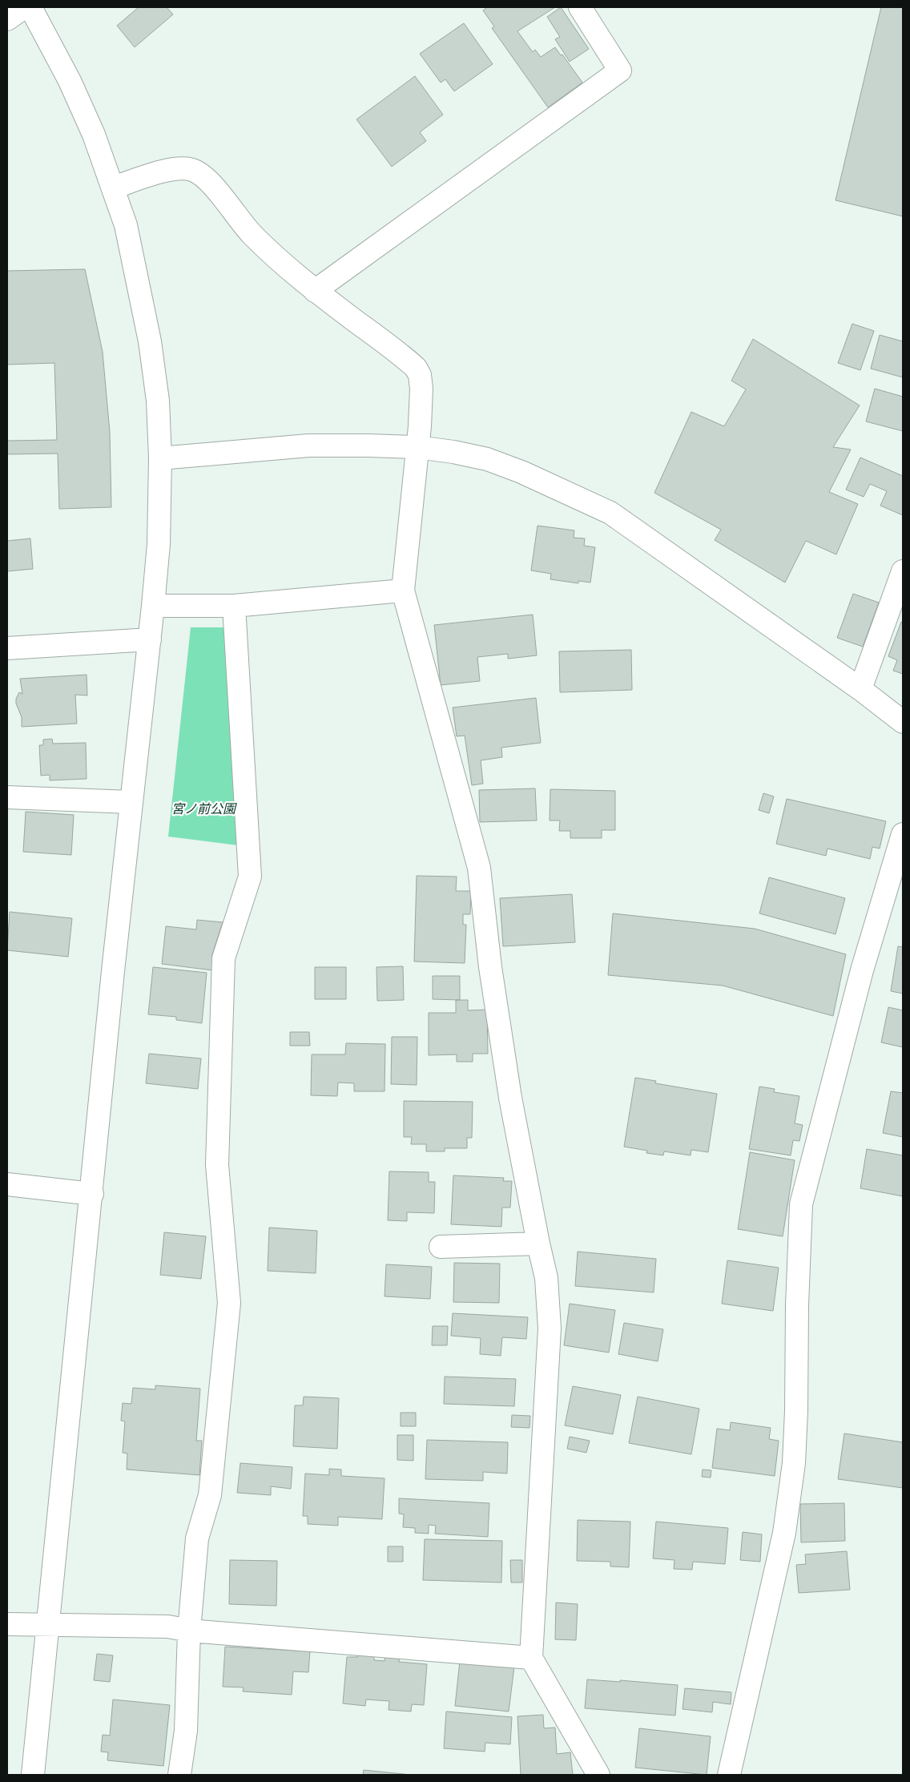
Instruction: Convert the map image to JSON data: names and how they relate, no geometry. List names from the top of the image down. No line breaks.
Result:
{"parks":["宮ノ前公園"]}
